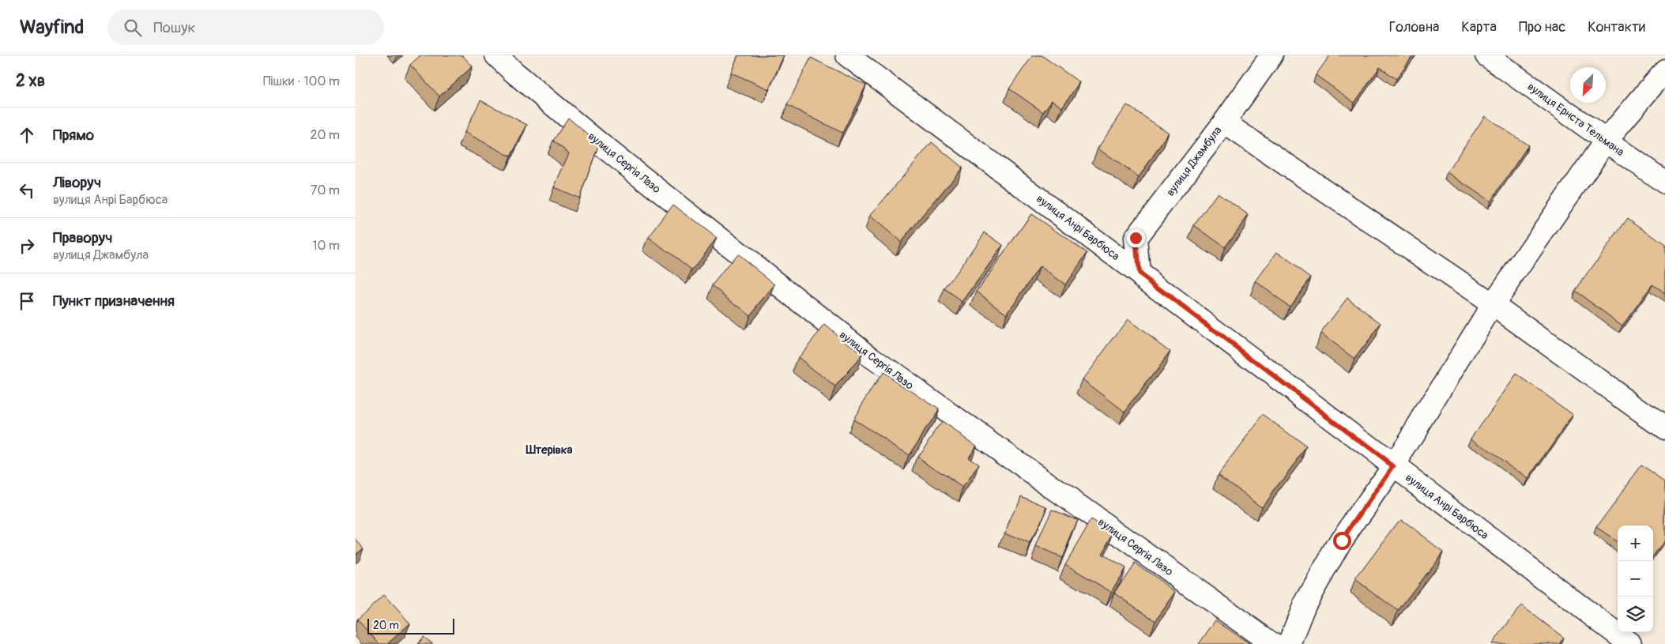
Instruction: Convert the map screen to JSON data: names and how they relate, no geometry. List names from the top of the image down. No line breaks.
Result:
{"streets":{"street":["вулиця Ернста Тельмана","вулиця Джамбула","вулиця Сергія Лазо","вулиця Анрі Барбюса"]},"crossings":[["вулиця Джамбула","вулиця Анрі Барбюса"]],"districts":["Штерiвка"],"scale_bar":"20 m","north":"bottom left","page":{"header":"Wayfind","search":"Пошук","nav":["Головна","Карта","Про нас","Контакти"],"heading":["2 хв","Пішки · 100 m"],"list":[["Прямо","20 m"],["Ліворуч","вулиця Анрі Барбюса","70 m"],["Праворуч","вулиця Джамбула","10 m"],"Пункт призначення"],"map_buttons":["+","−"],"scale":"20 m"}}
